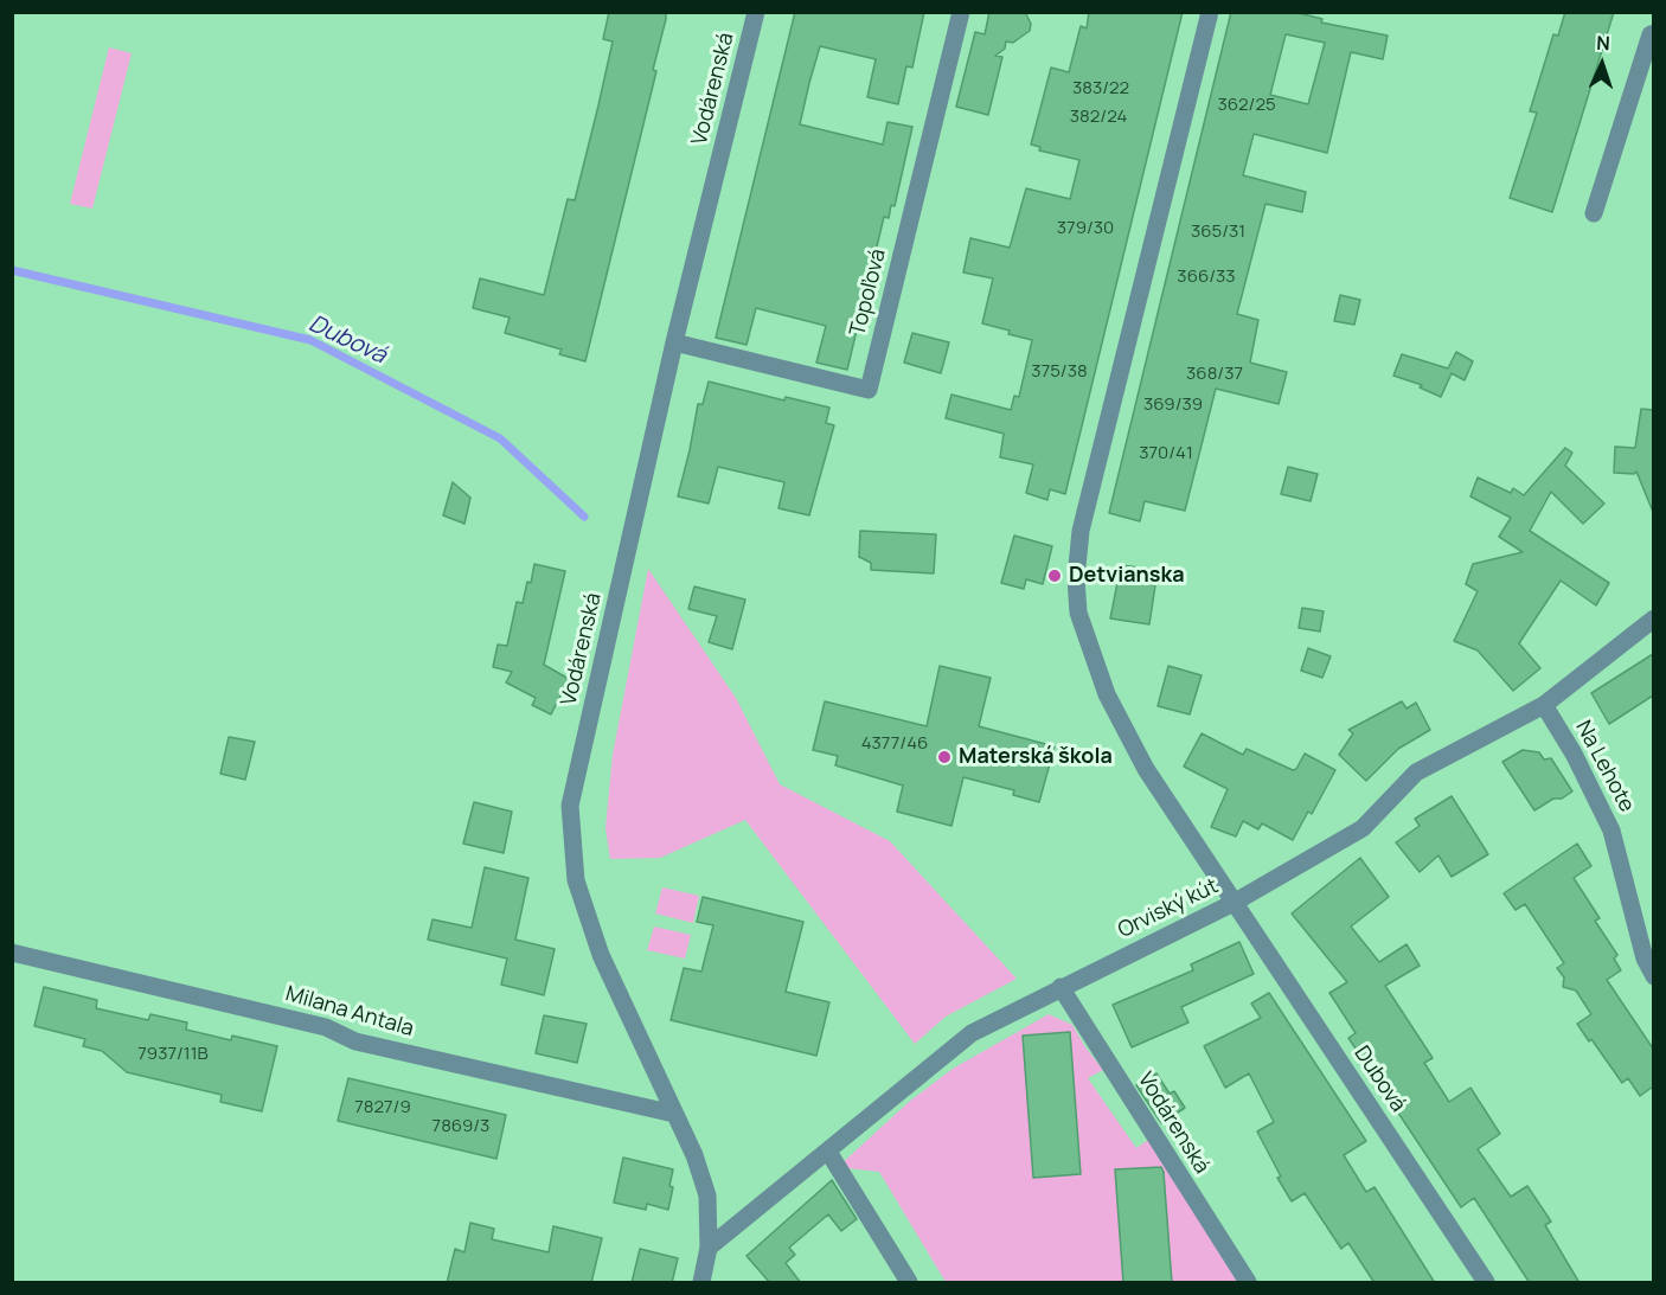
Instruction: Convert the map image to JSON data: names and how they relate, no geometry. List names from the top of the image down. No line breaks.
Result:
{"streets":{"street":["Vodárenská","Topoľová","Na Lehote","Orviský kút","Milana Antala","Dubová"]},"crossings":[["Vodárenská","Topoľová"],["Vodárenská","Orviský kút"],["Vodárenská","Milana Antala"],["Na Lehote","Orviský kút"],["Orviský kút","Dubová"]],"water":["Dubová"],"places":["Detvianska","Materská škola"],"house_numbers":["383/22","362/25","382/24","379/30","365/31","366/33","375/38","368/37","369/39","370/41","4377/46","7937/11B","7827/9","7869/3"],"north":"top"}
